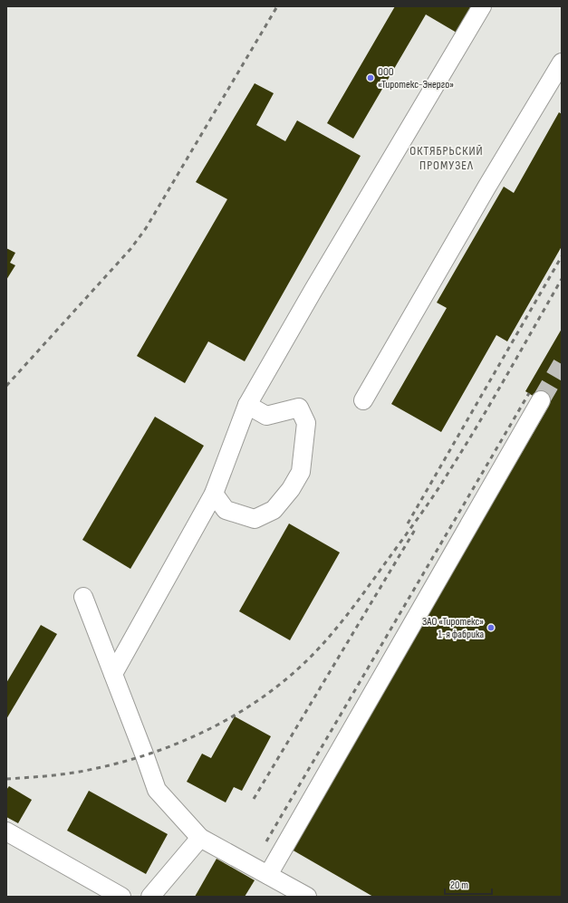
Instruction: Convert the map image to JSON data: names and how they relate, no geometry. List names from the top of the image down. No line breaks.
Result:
{"districts":["ОКТЯБРЬСКИЙ ПРОМУЗЕЛ"],"places":["ООО «Тиротекс-Энерго»","ЗАО «Тиротекс» 1-я фабрика"],"scale_bar":"20 m"}
